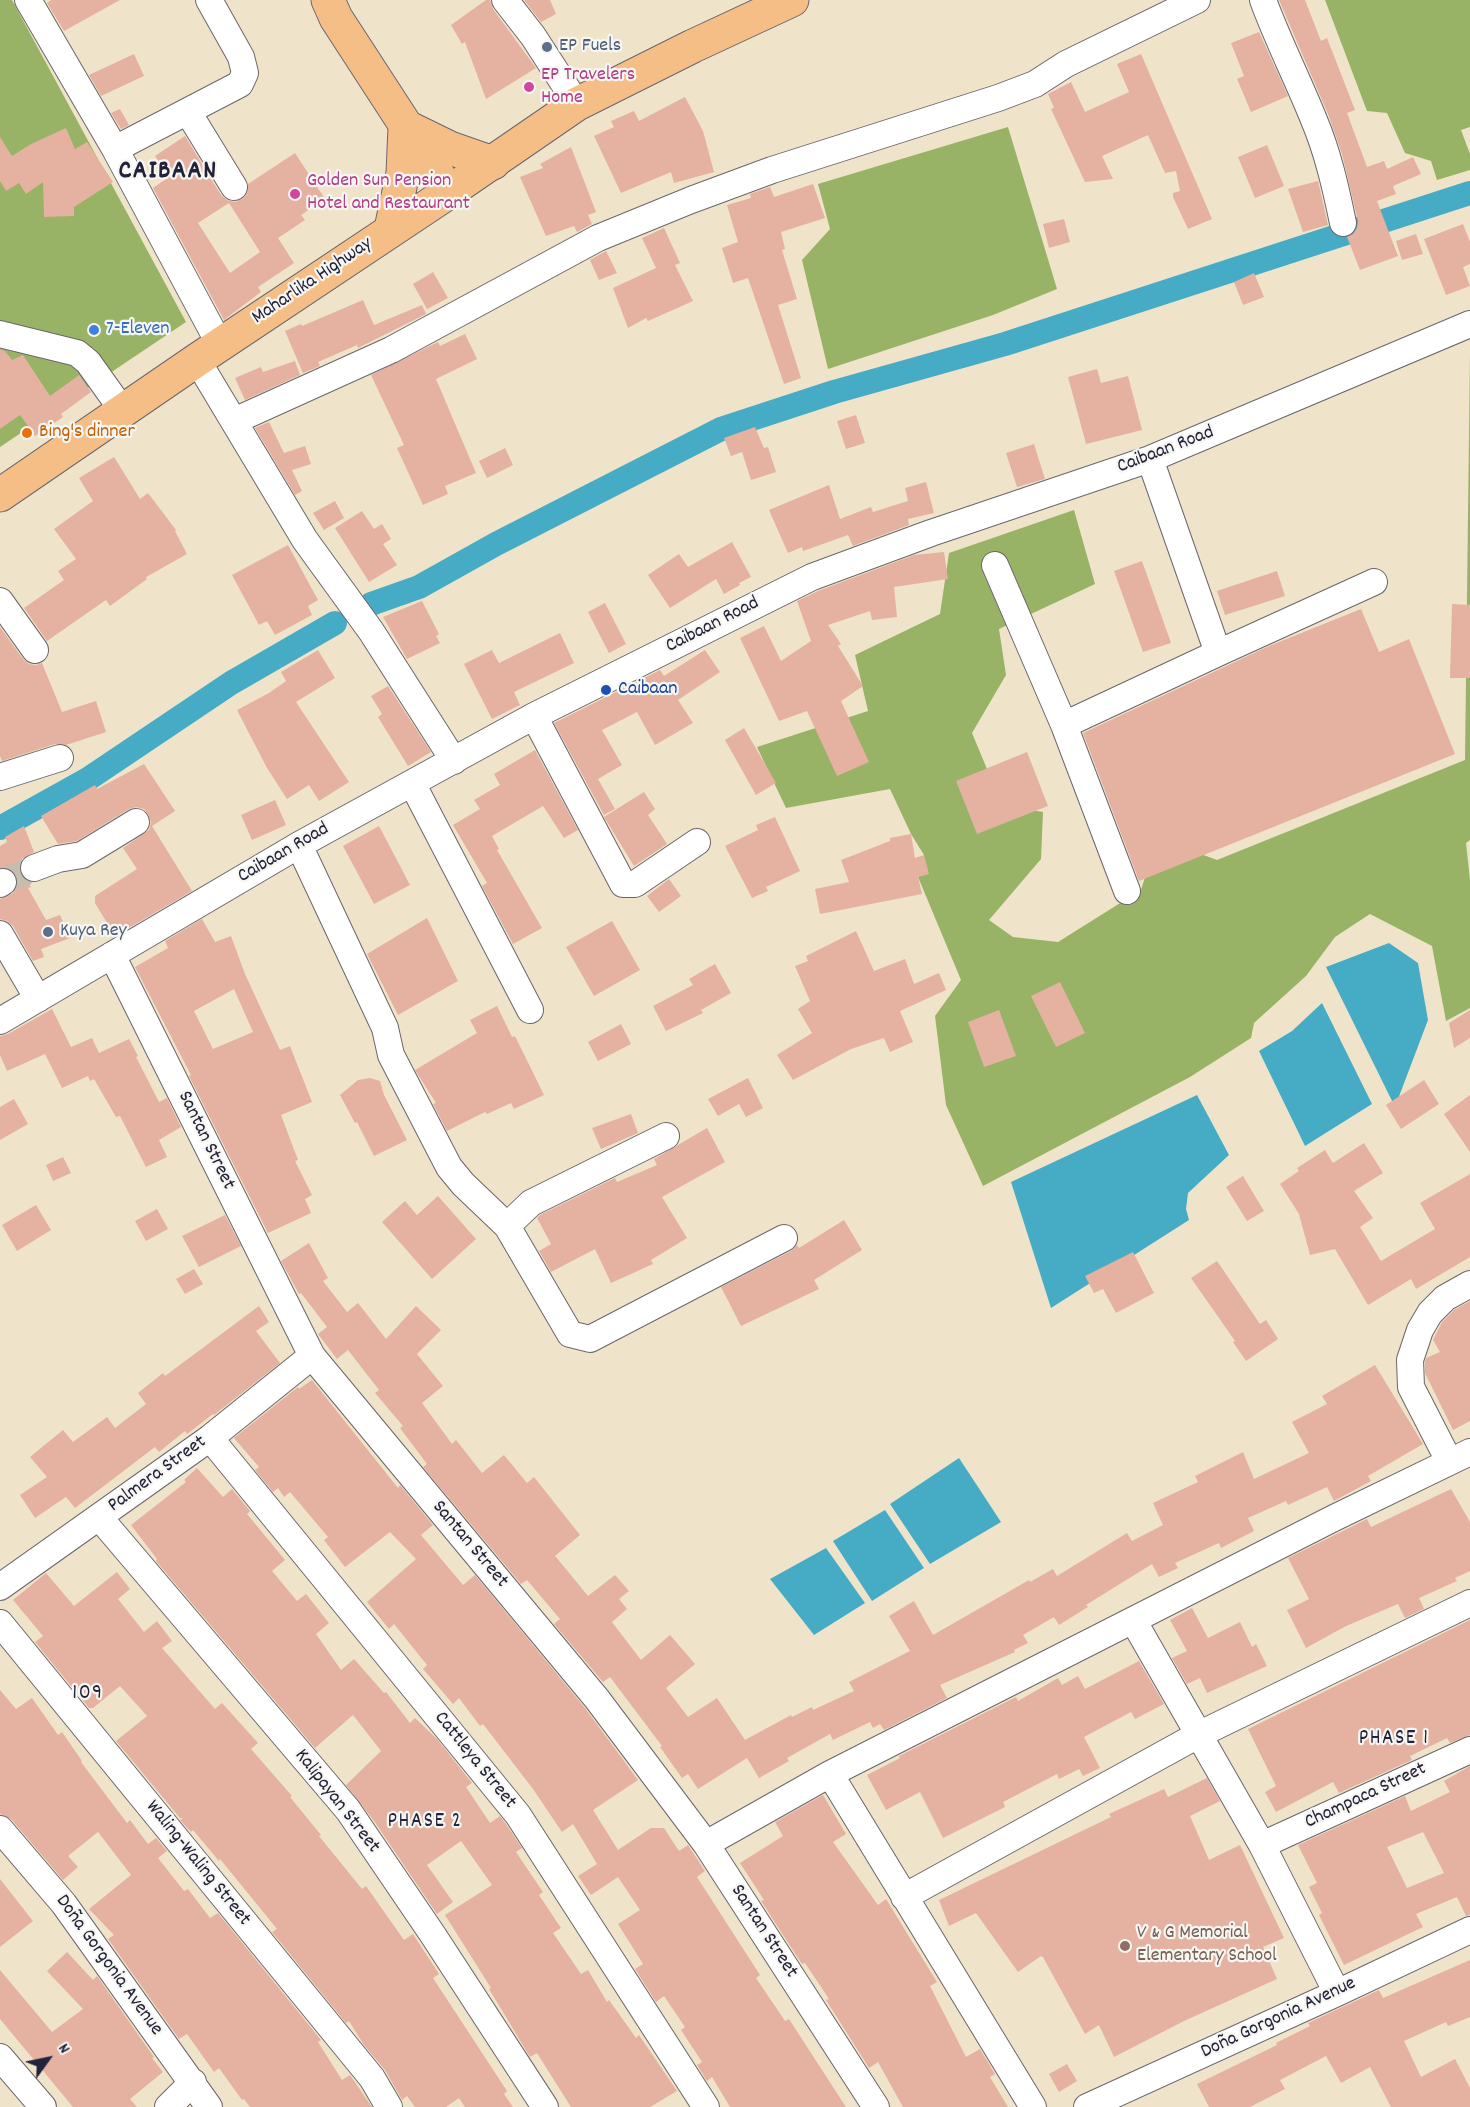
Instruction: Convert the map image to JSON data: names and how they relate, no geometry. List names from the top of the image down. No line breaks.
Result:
{"streets":{"main road":["Maharlika Highway"],"street":["Caibaan Road","Santan Street","Palmera Street","Cattleya Street","Champaca Street","Kalipayan Street","Waling-Waling Street","Doña Gorgonia Avenue"]},"crossings":[["Caibaan Road","Santan Street"],["Santan Street","Palmera Street"],["Palmera Street","Cattleya Street"],["Palmera Street","Kalipayan Street"]],"districts":["CAIBAAN","109","PHASE 1","PHASE 2"],"places":["EP Fuels","EP Travelers Home","Golden Sun Pension Hotel and Restaurant","7-Eleven","Bing's dinner","Caibaan","Kuya Rey","V & G Memorial Elementary School"],"north":"top right"}
